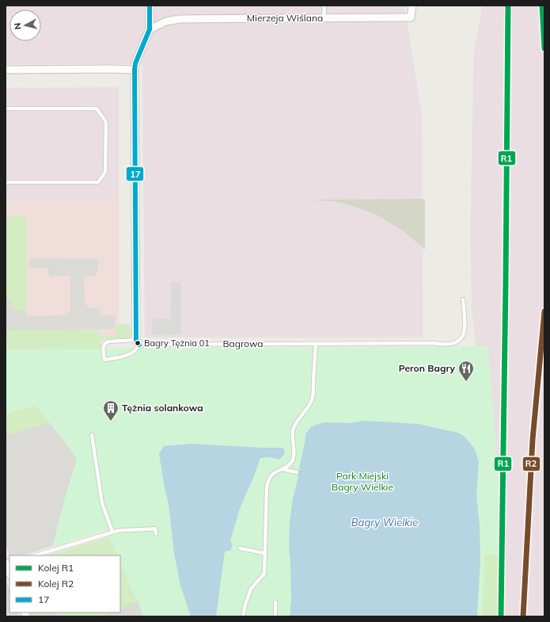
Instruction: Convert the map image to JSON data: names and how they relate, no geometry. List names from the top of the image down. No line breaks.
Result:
{"streets":{"street":["Mierzeja Wiślana"],"lane":["Bagrowa"]},"water":["Bagry Wielkie"],"parks":["Park Miejski Bagry Wielkie"],"places":{"other":["Bagry Tężnia 01"],"restaurant":["Peron Bagry"],"building":["Tężnia solankowa"]},"lines":["rail line R1","transit line 17","rail line R2"],"legend":["Kolej R1","Kolej R2","17"],"north":"left"}
